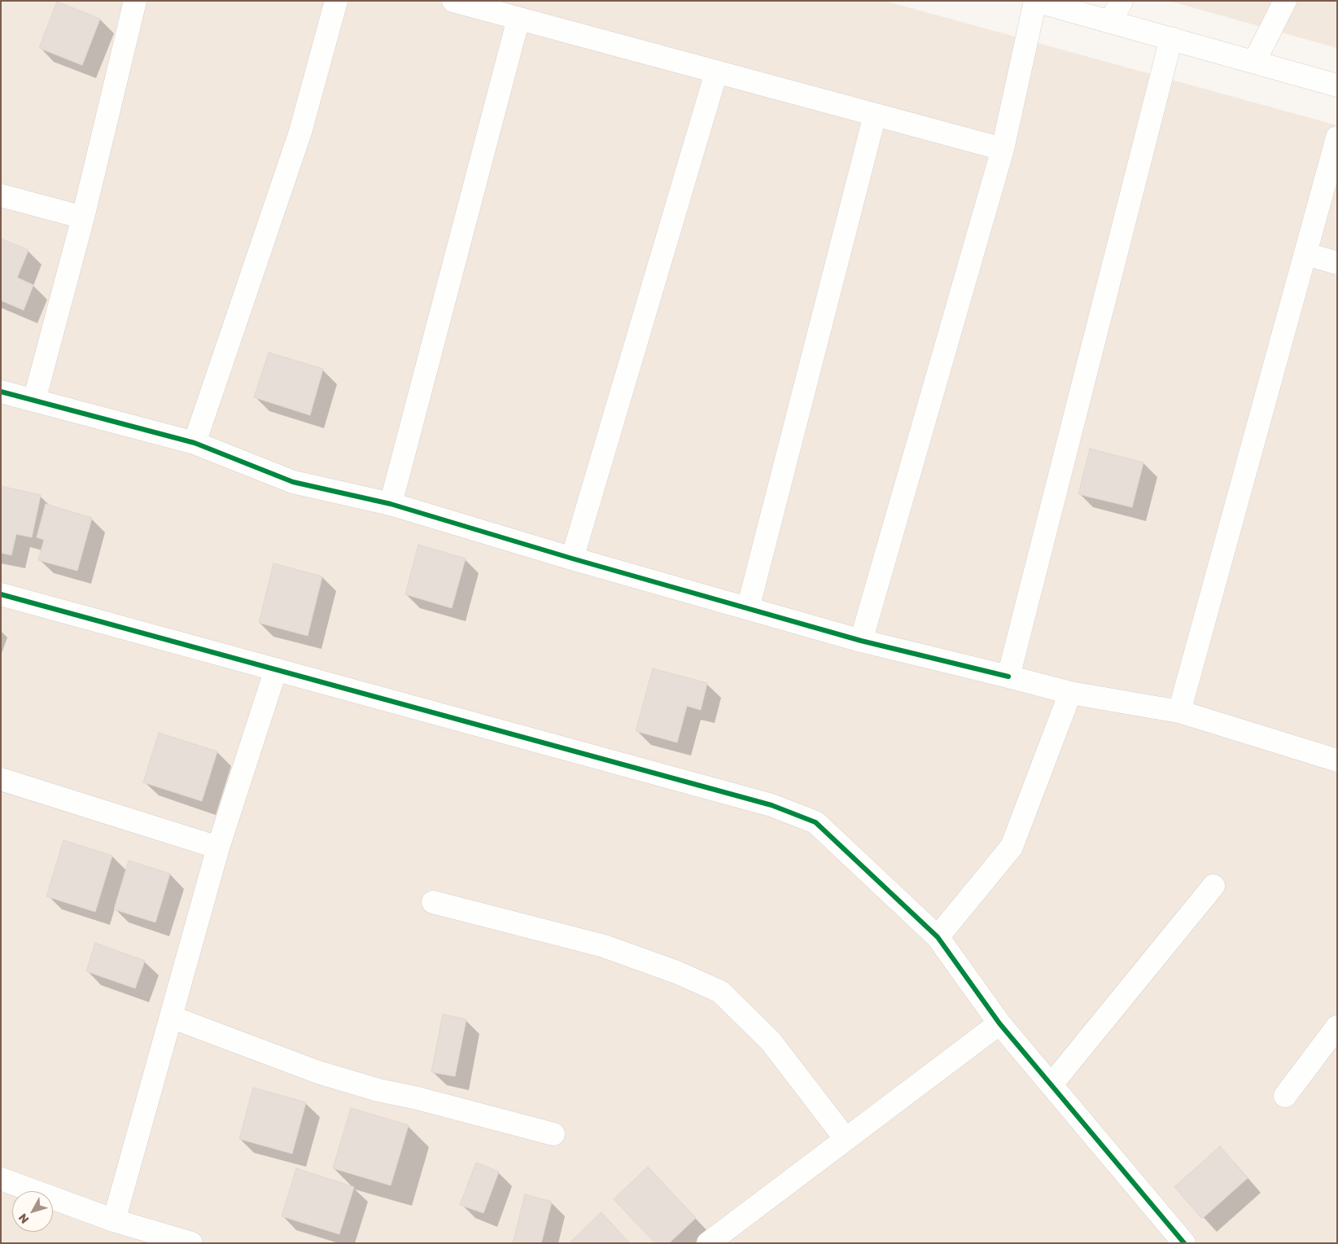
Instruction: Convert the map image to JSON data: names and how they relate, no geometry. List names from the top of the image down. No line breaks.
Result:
{"north":"bottom left"}
